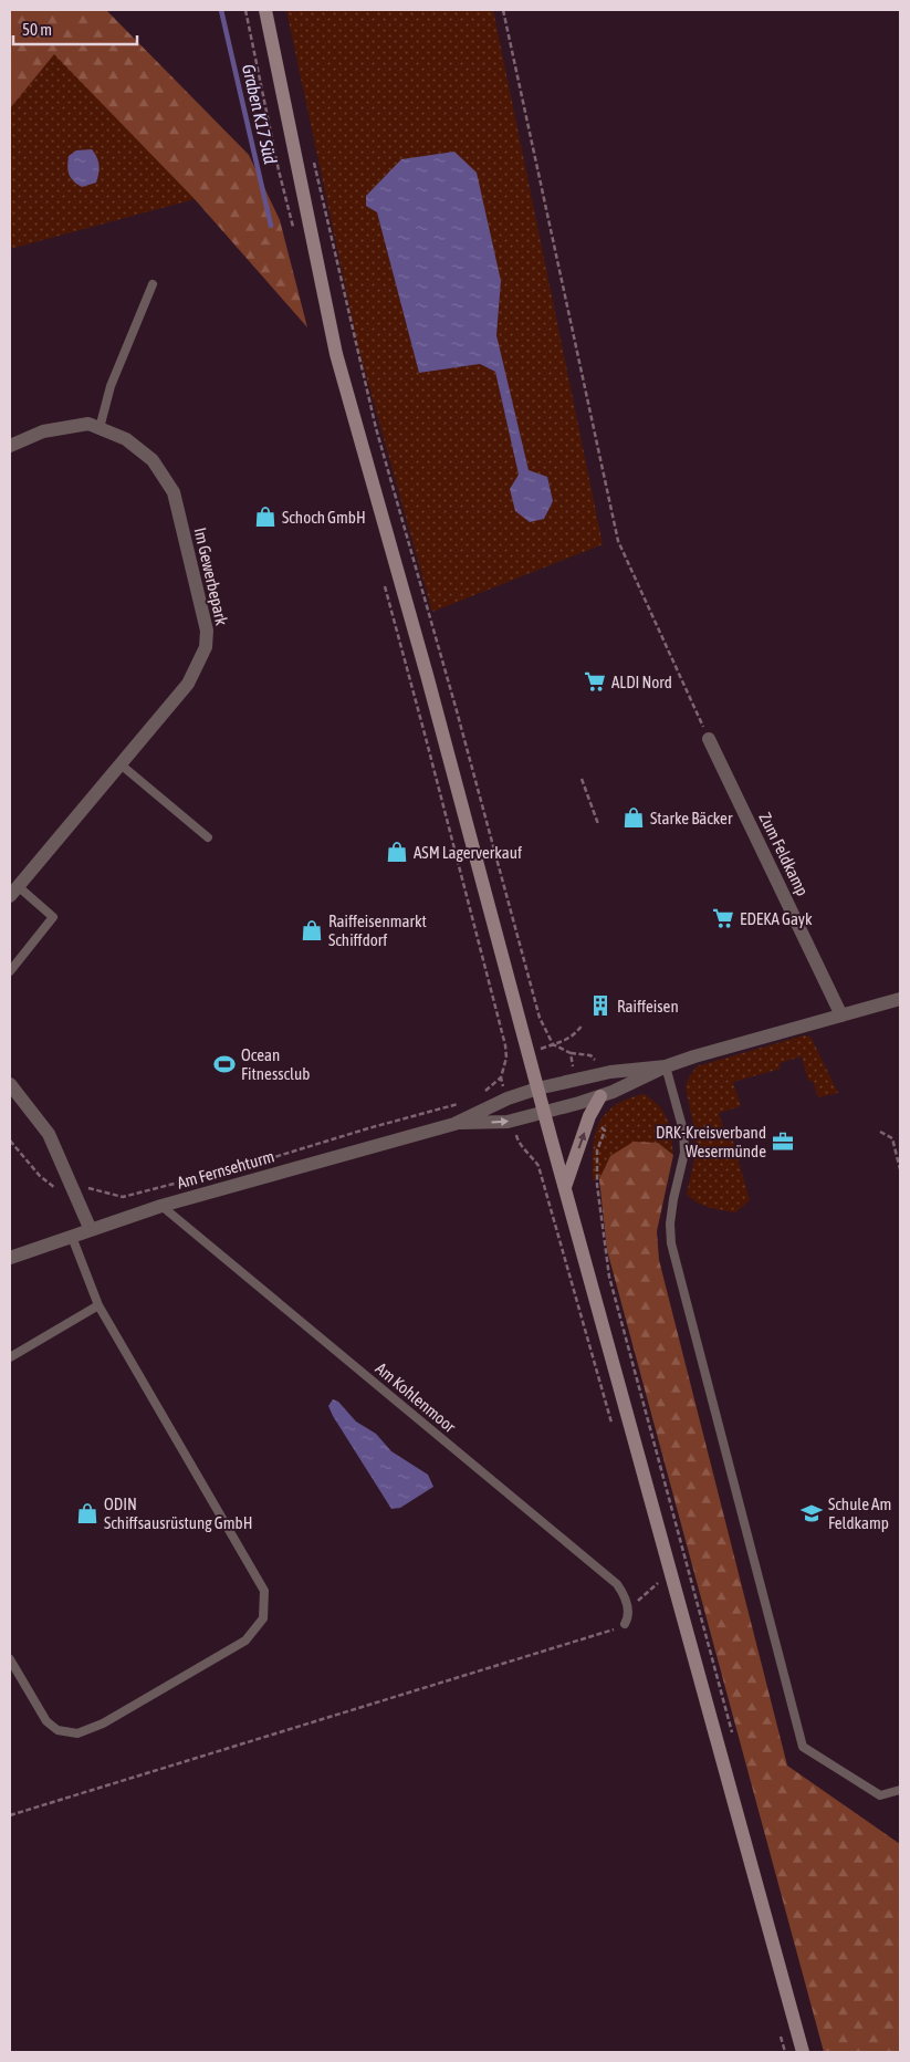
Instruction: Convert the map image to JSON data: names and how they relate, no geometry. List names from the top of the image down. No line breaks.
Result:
{"streets":{"street":["Im Gewerbepark","Zum Feldkamp","Am Fernsehturm"],"lane":["Am Kohlenmoor"]},"crossings":[["Am Fernsehturm","Am Kohlenmoor"]],"water":["Graben K17 Süd"],"places":{"shop":["Schoch GmbH","Starke Bäcker","ASM Lagerverkauf","Raiffeisenmarkt Schiffdorf","ODIN Schiffsausrüstung GmbH"],"supermarket":["ALDI Nord","EDEKA Gayk"],"building":["Raiffeisen"],"sports":["Ocean Fitnessclub"],"office":["DRK-Kreisverband Wesermünde"],"school or university":["Schule Am Feldkamp"]},"scale_bar":"50 m"}
